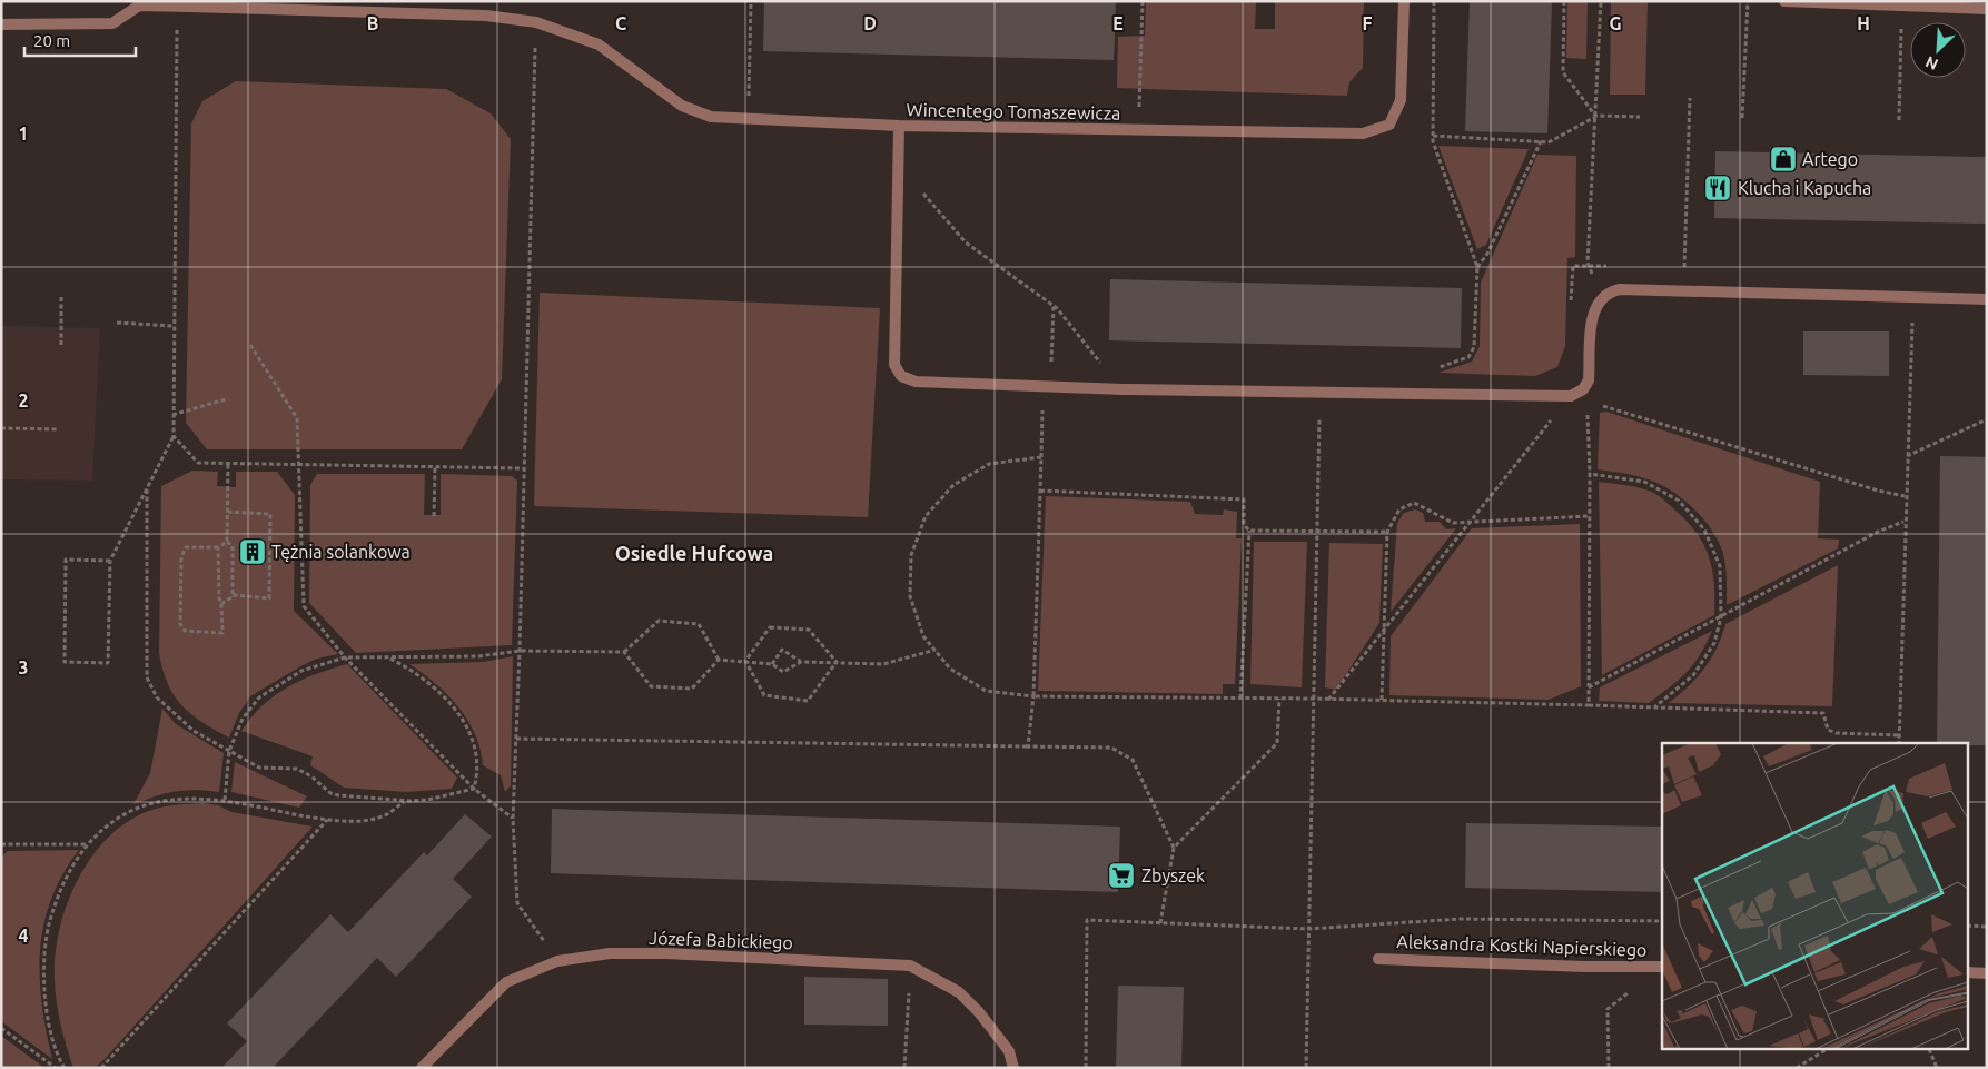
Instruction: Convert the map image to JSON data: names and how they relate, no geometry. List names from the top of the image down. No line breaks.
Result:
{"streets":{"street":["Wincentego Tomaszewicza","Józefa Babickiego","Aleksandra Kostki Napierskiego"]},"districts":["Osiedle Hufcowa"],"places":{"shop":["Artego"],"restaurant":["Klucha i Kapucha"],"building":["Tężnia solankowa"],"supermarket":["Zbyszek"]},"scale_bar":"20 m","north":"bottom left","grid":{"columns":["B","C","D","E","F","G","H"],"rows":["1","2","3","4"]}}
